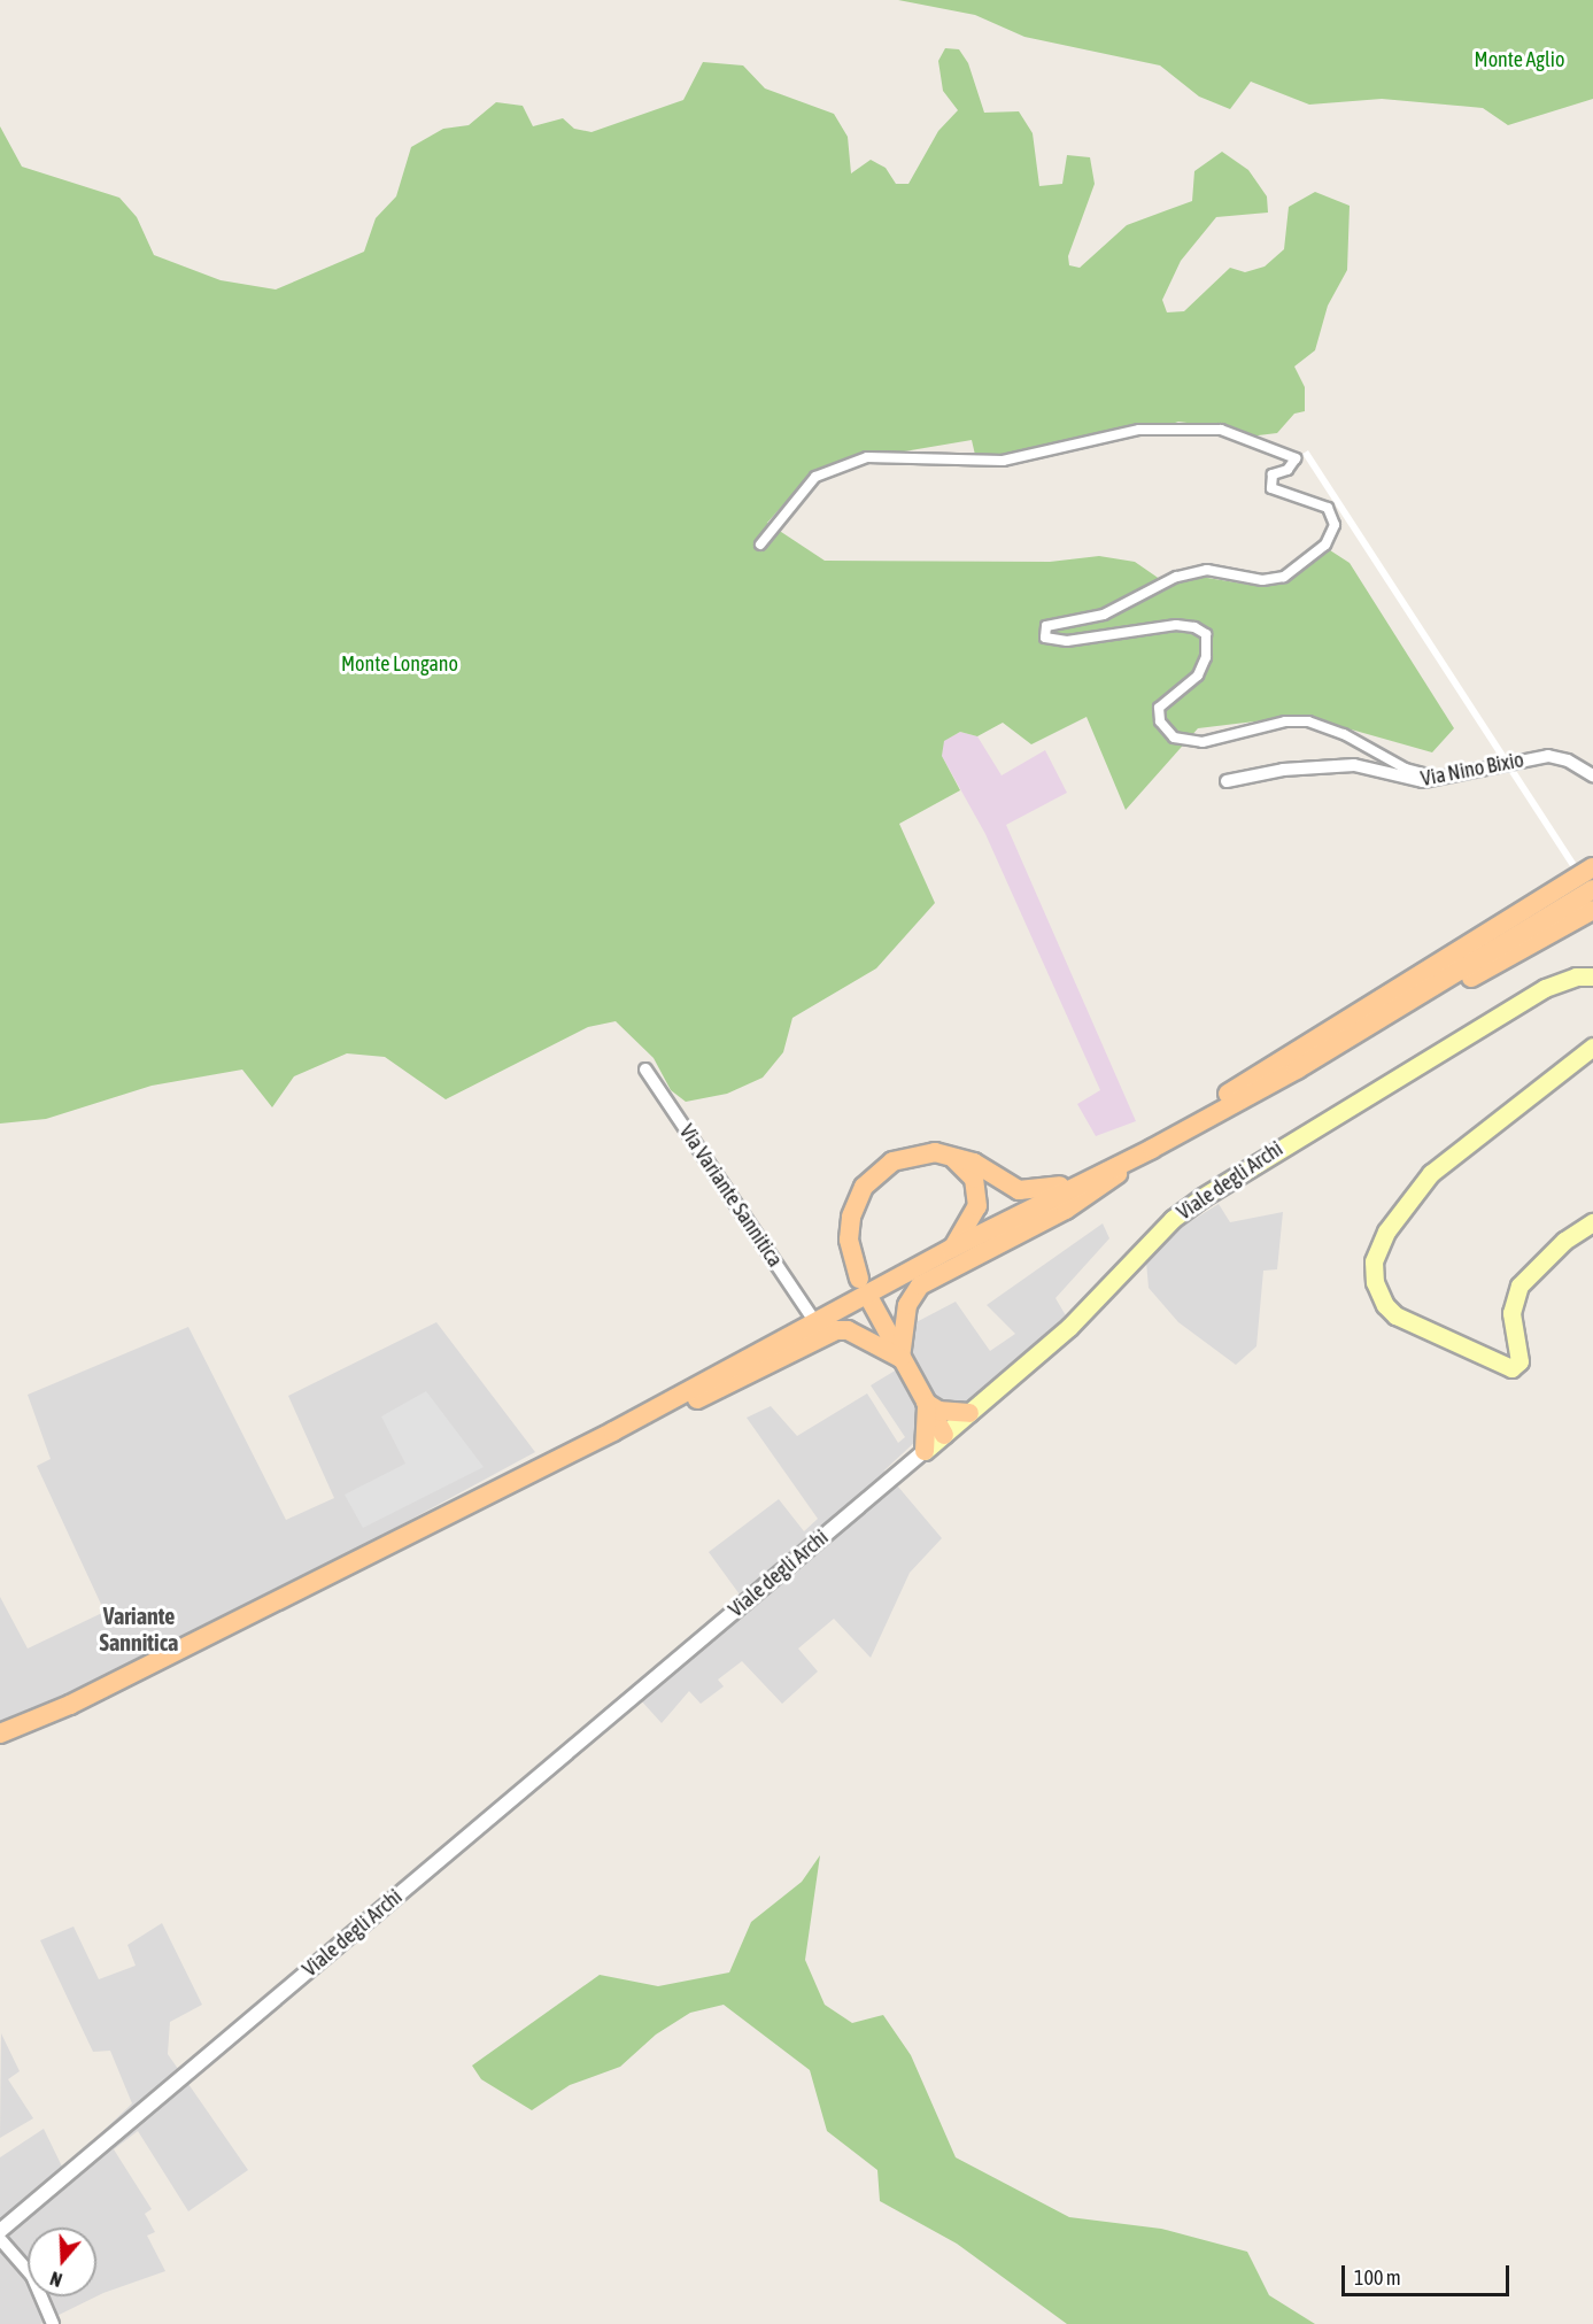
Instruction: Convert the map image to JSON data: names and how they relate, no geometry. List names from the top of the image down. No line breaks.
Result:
{"streets":{"main road":["Viale degli Archi"],"street":["Via Nino Bixio","Via Variante Sannitica"]},"districts":["Variante Sannitica"],"parks":["Monte Aglio","Monte Longano"],"scale_bar":"100 m","north":"bottom"}
